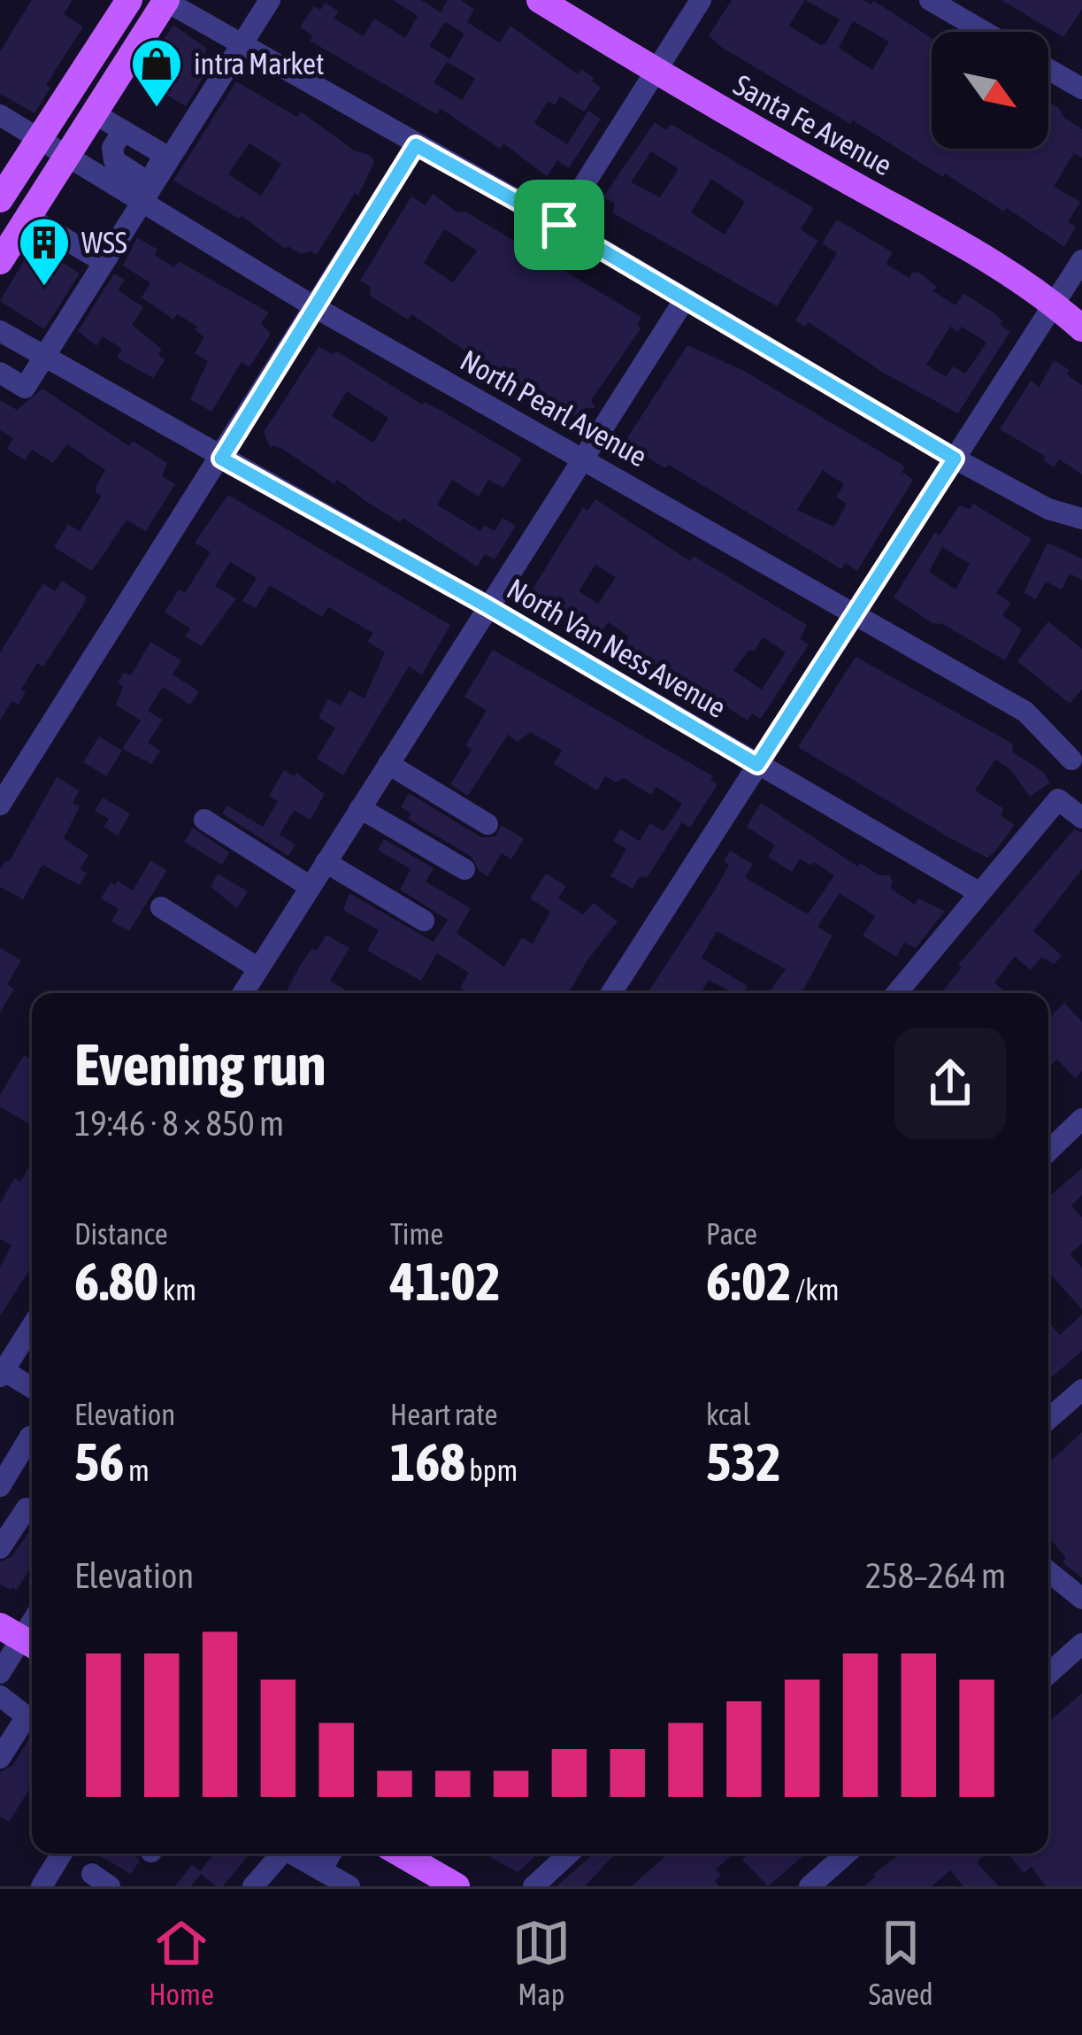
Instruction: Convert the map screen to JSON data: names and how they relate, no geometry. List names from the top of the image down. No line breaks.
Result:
{"streets":{"main road":["Santa Fe Avenue"],"street":["North Pearl Avenue","North Van Ness Avenue"]},"places":{"shop":["intra Market"],"building":["WSS"]},"north":"bottom right","page":{"heading":["Evening run","19:46 · 8 × 850 m"],"stats":[["Distance","6.80 km"],["Time","41:02"],["Pace","6:02 /km"],["Elevation","56 m"],["Heart rate","168 bpm"],["kcal","532"]],"chart":["Elevation","258–264 m"],"tabs":["Home","Map","Saved"]}}
